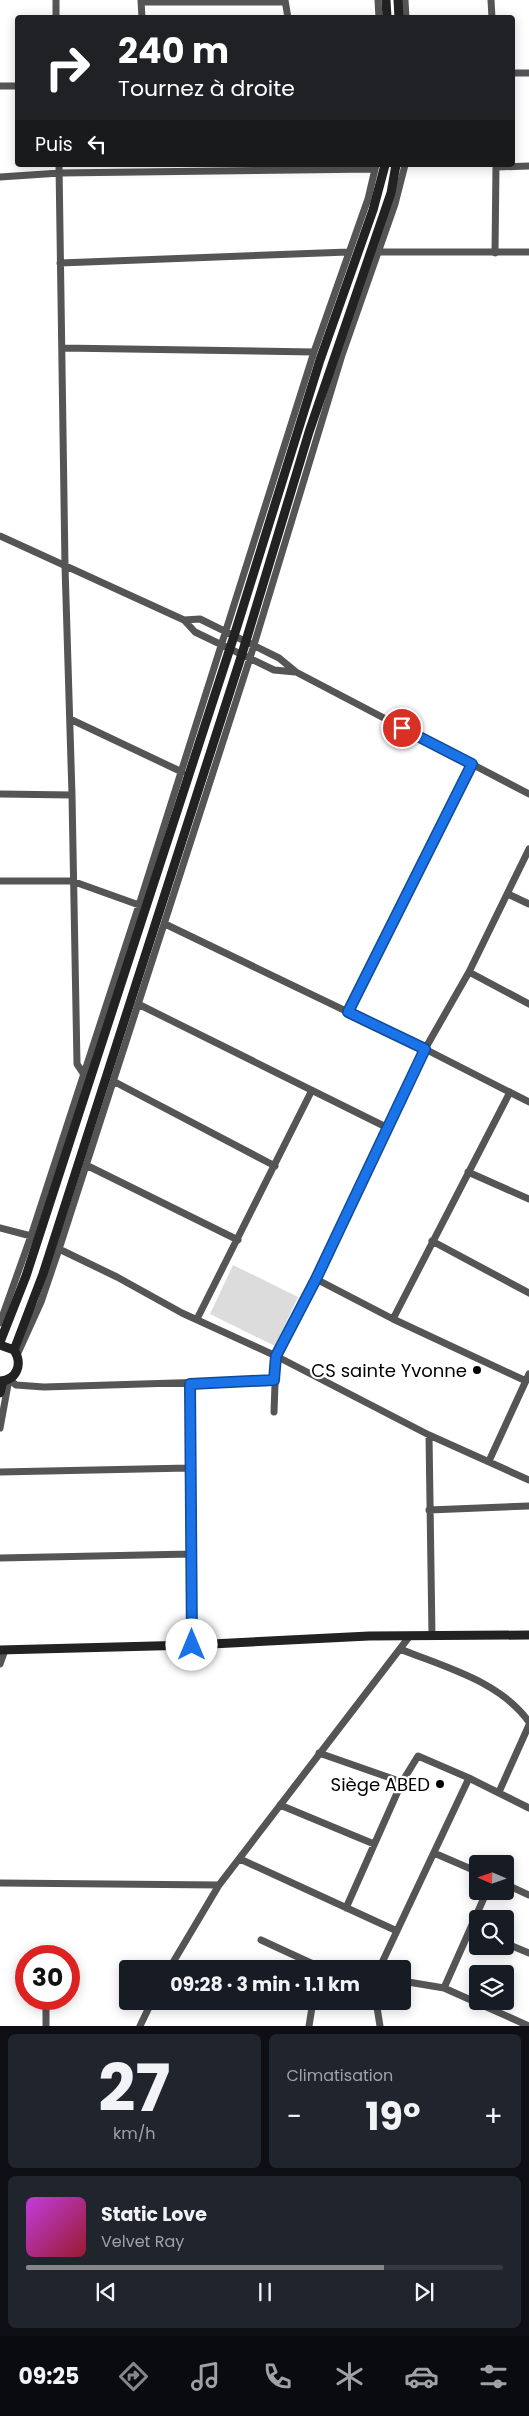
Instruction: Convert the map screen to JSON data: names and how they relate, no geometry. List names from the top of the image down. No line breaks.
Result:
{"places":["CS sainte Yvonne","Siège ABED"],"north":"left","page":{"turn":["240 m","Tournez à droite"],"then":"Puis","limit":"30","trip":"09:28 · 3 min · 1.1 km","tile":[["27","km/h"],"Climatisation"],"heat":["−","19°","+"],"song":["Static Love","Velvet Ray"],"tabs":"09:25"}}
